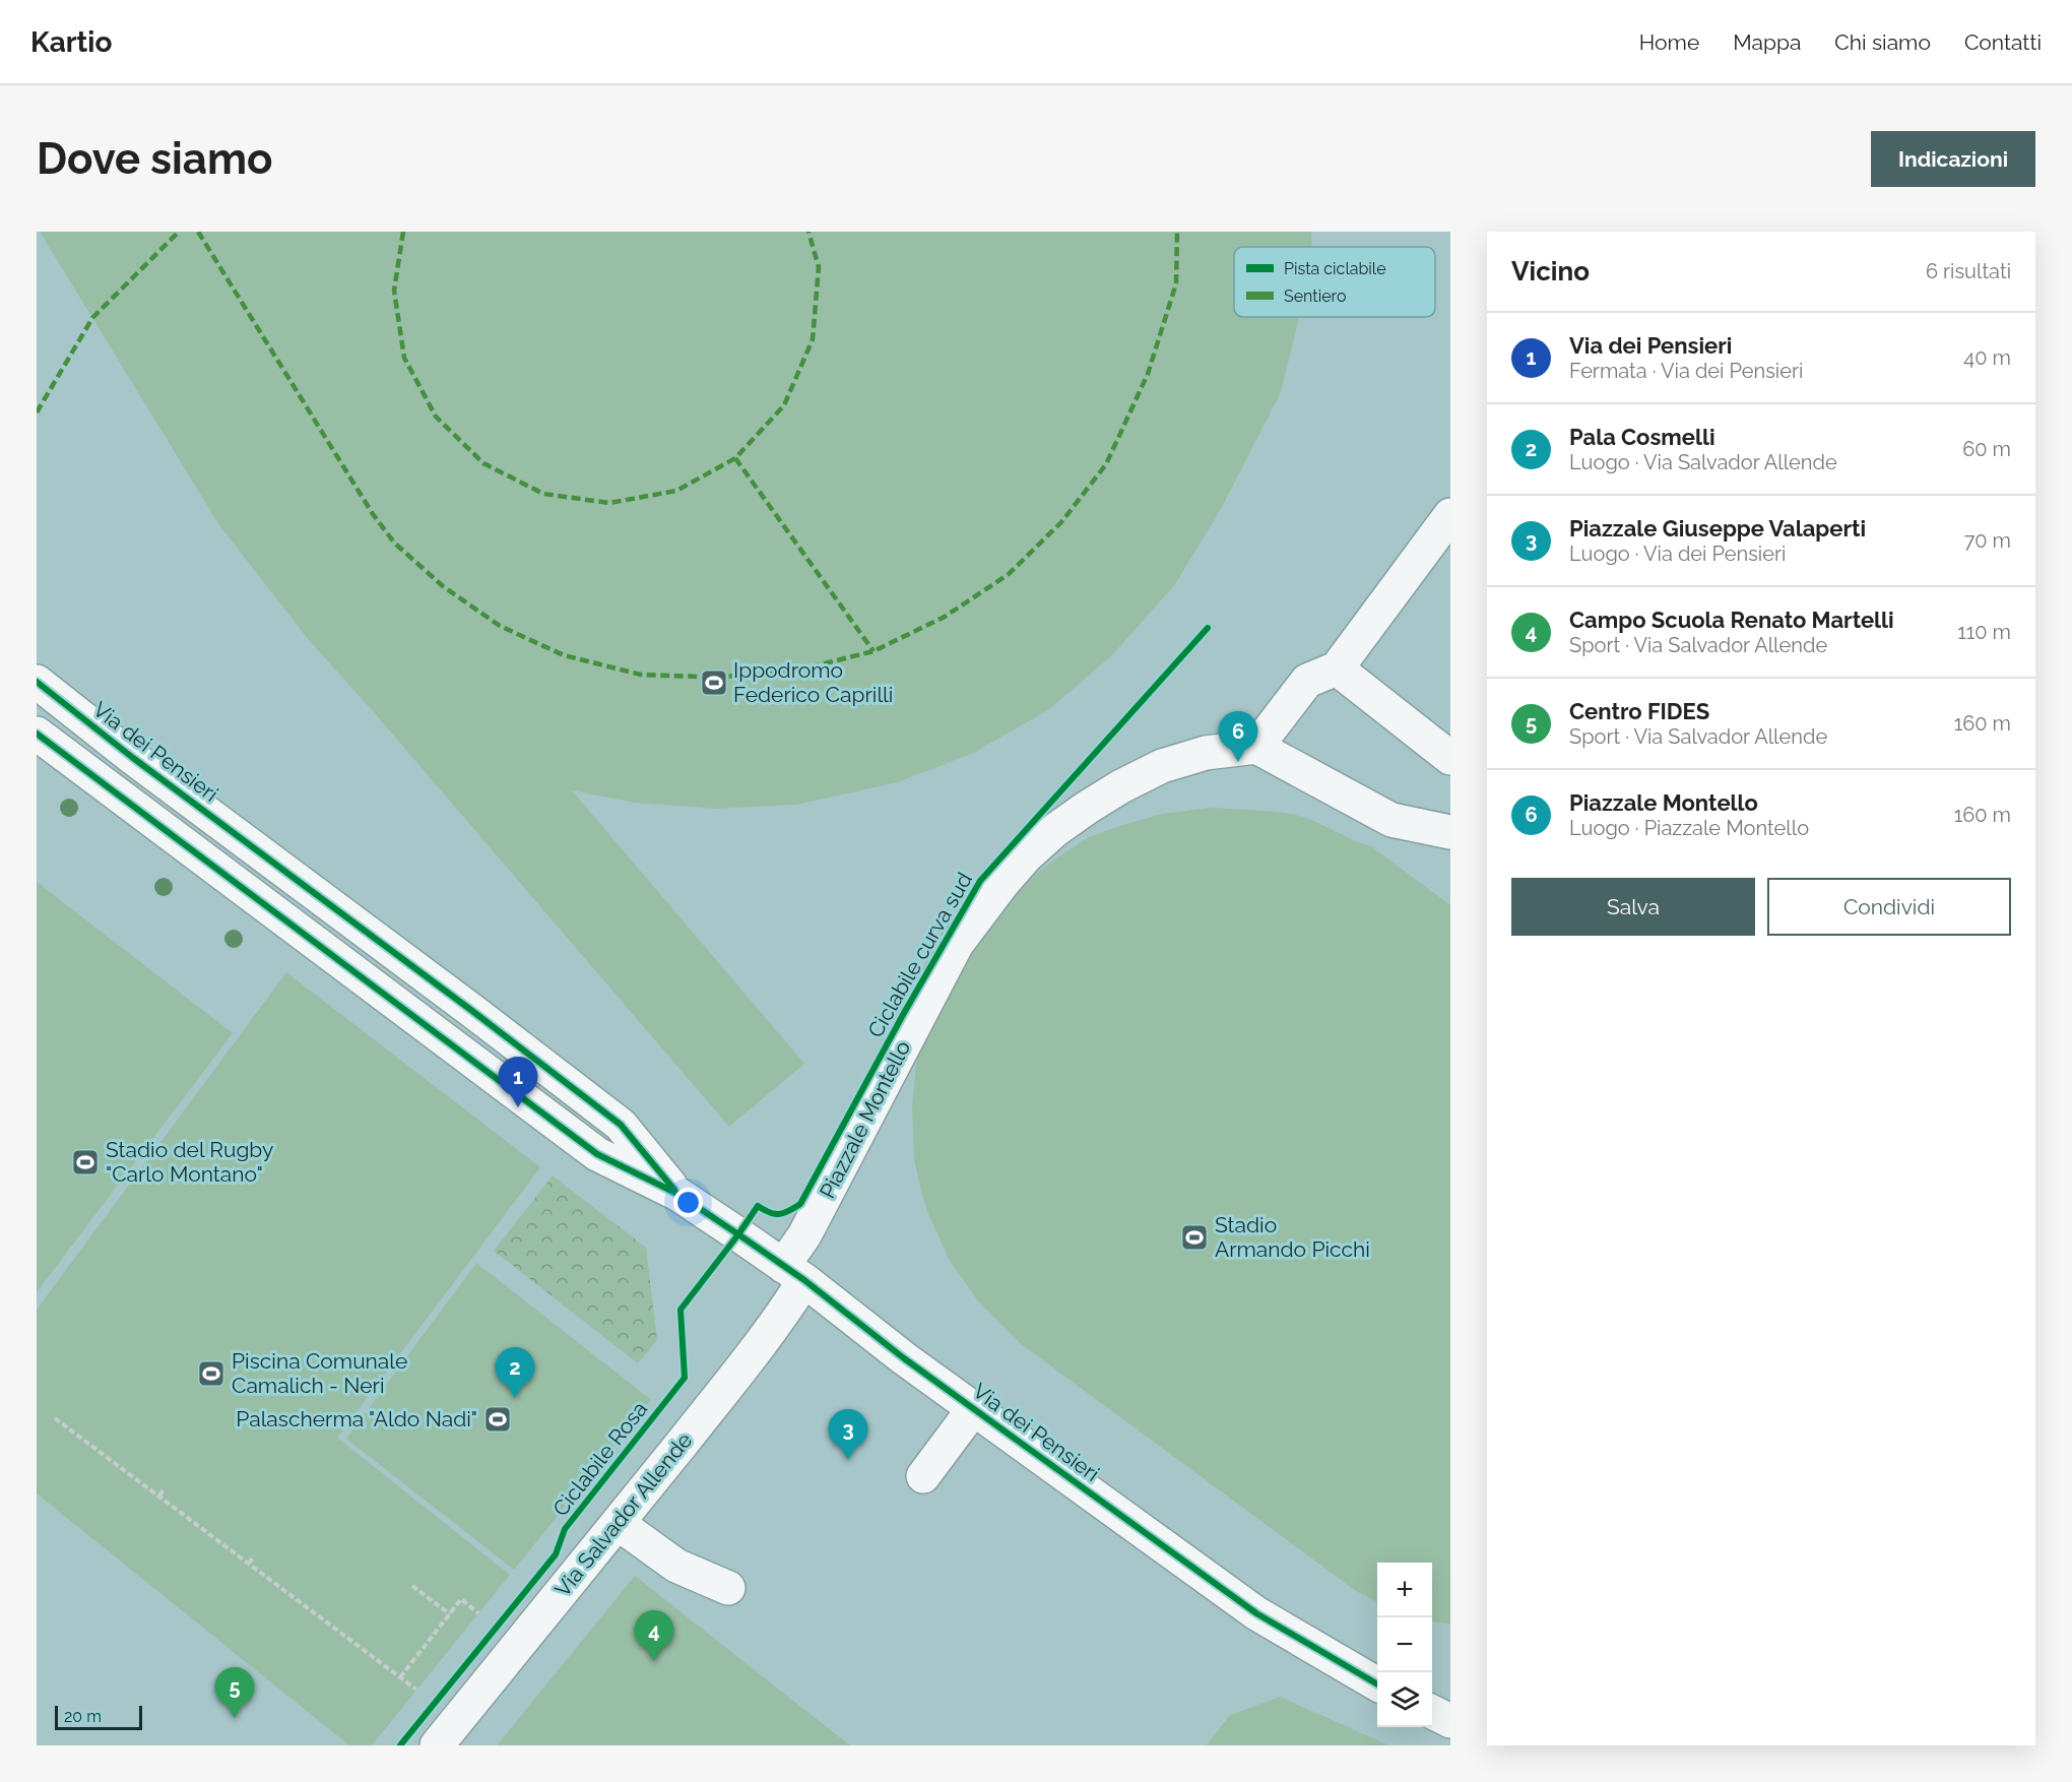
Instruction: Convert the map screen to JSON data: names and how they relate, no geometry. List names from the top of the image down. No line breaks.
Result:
{"streets":{"street":["Via dei Pensieri","Piazzale Montello","Via Salvador Allende"],"cycle path":["Ciclabile curva sud"]},"crossings":[["Via dei Pensieri","Piazzale Montello"],["Via dei Pensieri","Via Salvador Allende"],["Piazzale Montello","Via Salvador Allende"]],"places":{"sports":["Ippodromo Federico Caprilli","Stadio del Rugby \"Carlo Montano\"","Stadio Armando Picchi","Piscina Comunale Camalich - Neri","Palascherma \"Aldo Nadi\""]},"legend":["Pista ciclabile","Sentiero"],"scale_bar":"20 m","page":{"header":"Kartio","nav":["Home","Mappa","Chi siamo","Contatti"],"buttons":["Indicazioni",["Salva","Condividi"]],"title":"Dove siamo","heading":["Vicino","6 risultati"],"list":[{"mark":"1","name":"Via dei Pensieri","note":"Fermata · Via dei Pensieri","value":"40 m"},{"mark":"2","name":"Pala Cosmelli","note":"Luogo · Via Salvador Allende","value":"60 m"},{"mark":"3","name":"Piazzale Giuseppe Valaperti","note":"Luogo · Via dei Pensieri","value":"70 m"},{"mark":"4","name":"Campo Scuola Renato Martelli","note":"Sport · Via Salvador Allende","value":"110 m"},{"mark":"5","name":"Centro FIDES","note":"Sport · Via Salvador Allende","value":"160 m"},{"mark":"6","name":"Piazzale Montello","note":"Luogo · Piazzale Montello","value":"160 m"}],"pins":["6","1","2","3","4","5"],"map_buttons":["+","−"],"scale":"20 m"}}
